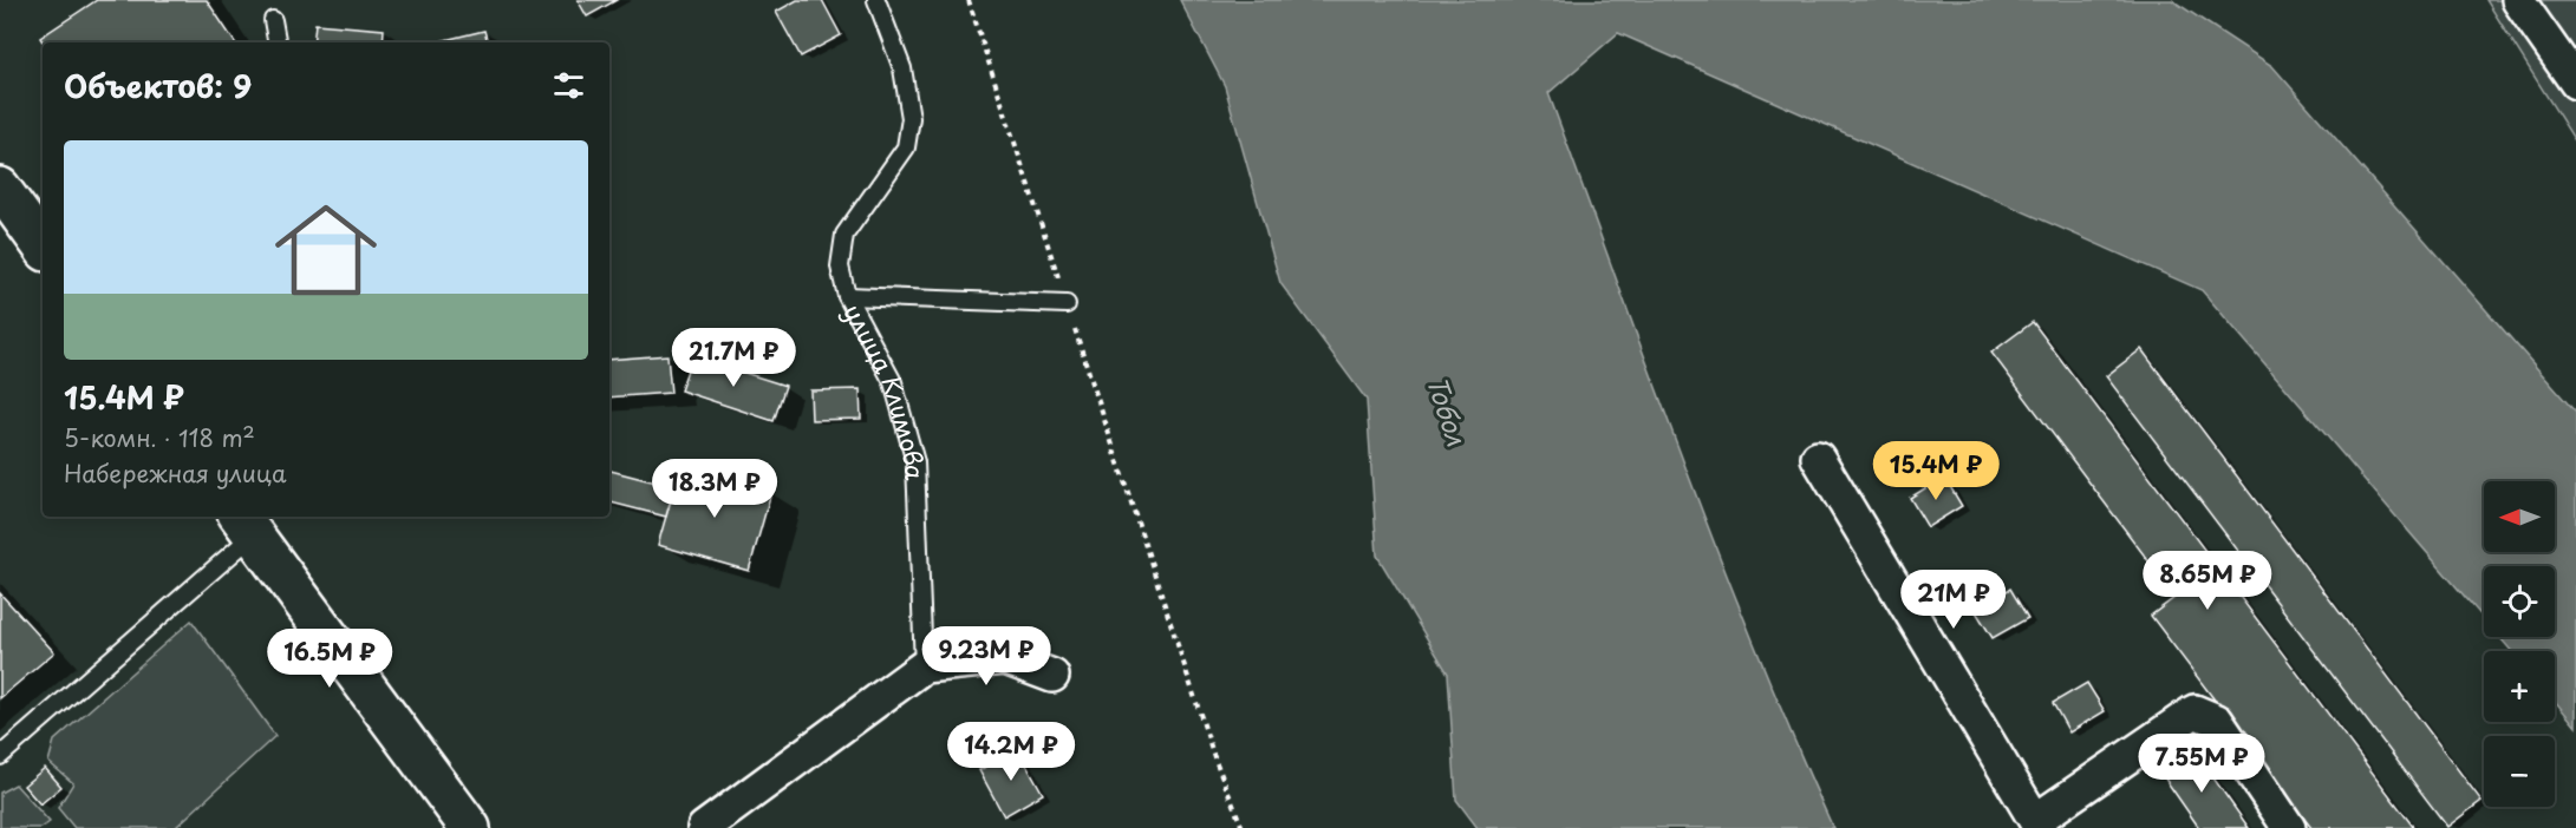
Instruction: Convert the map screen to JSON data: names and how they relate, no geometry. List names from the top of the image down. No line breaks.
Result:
{"streets":{"lane":["улица Климова"]},"water":["Тобол"],"north":"left","page":{"heading":"Объектов: 9","list":[{"name":"15.4M ₽","note":"5-комн. · 118 m² · Набережная улица"}],"price":["21.7M ₽","15.4M ₽","18.3M ₽","8.65M ₽","21M ₽","9.23M ₽","16.5M ₽","14.2M ₽","7.55M ₽"],"map_buttons":["+","−"]}}
